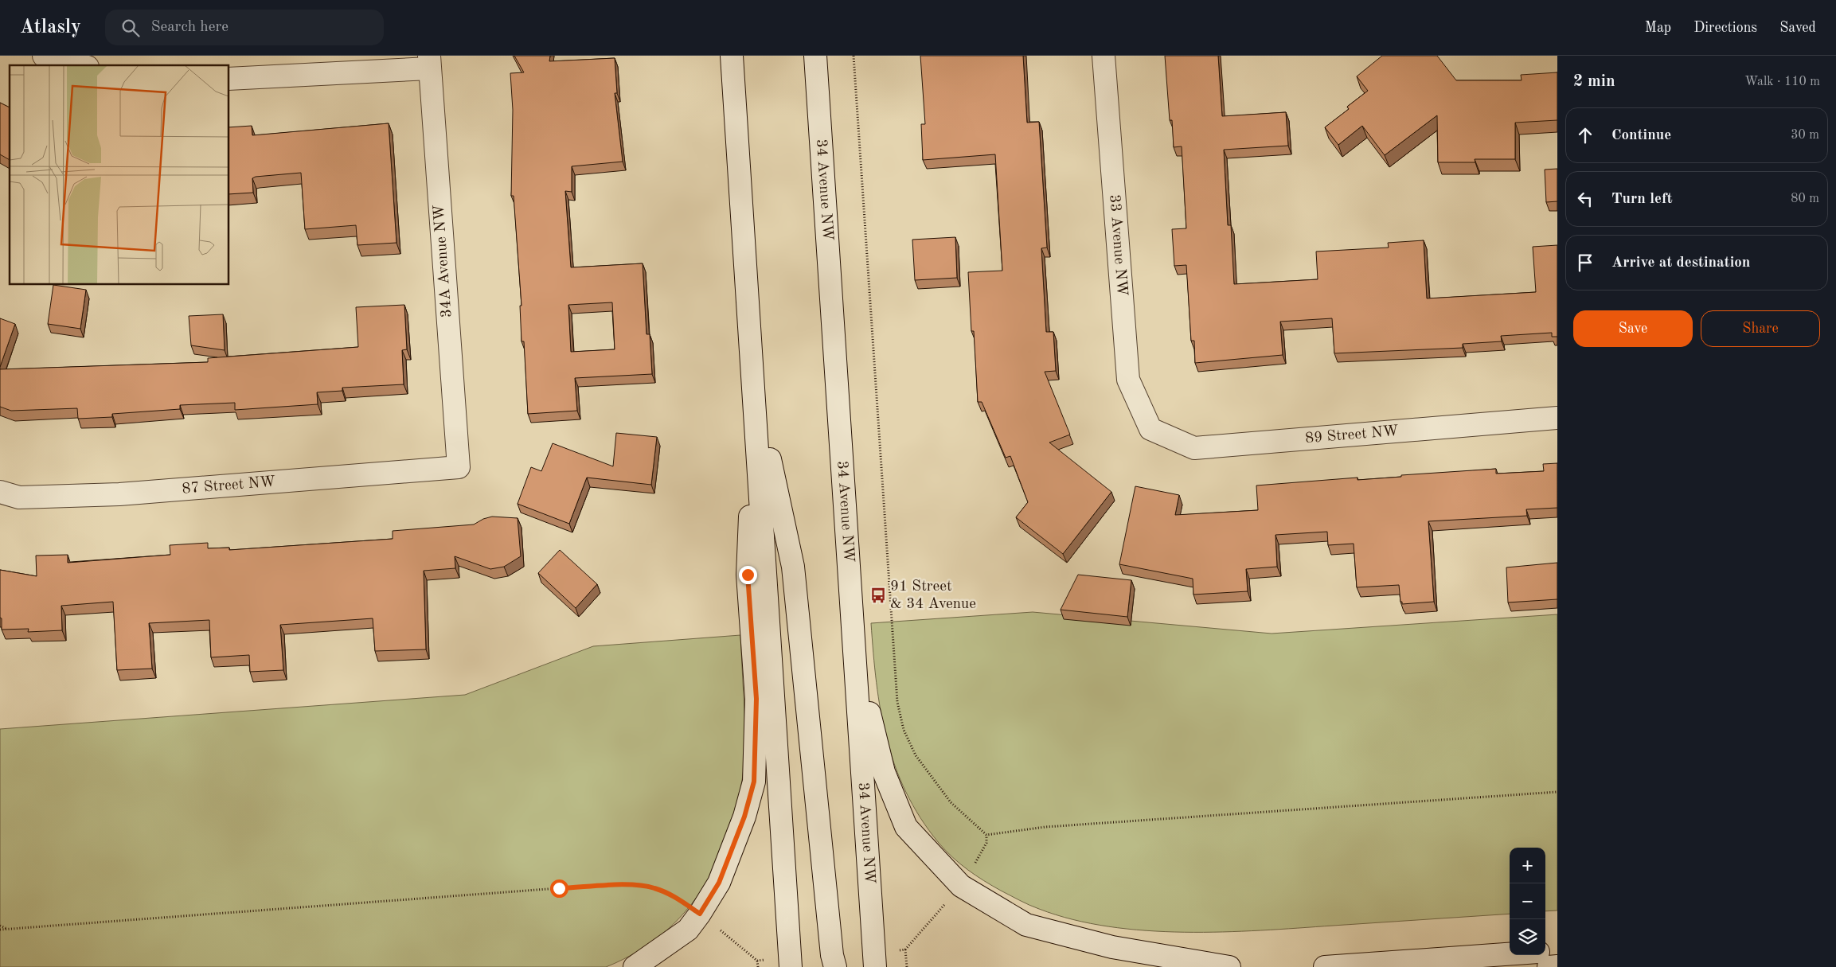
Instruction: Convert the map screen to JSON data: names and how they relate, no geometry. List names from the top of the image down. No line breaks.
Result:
{"streets":{"main road":["34 Avenue NW","33 Avenue NW","34A Avenue NW","89 Street NW","87 Street NW"]},"crossings":[["33 Avenue NW","89 Street NW"],["34A Avenue NW","87 Street NW"]],"places":{"bus stop":["91 Street & 34 Avenue"]},"page":{"header":"Atlasly","search":"Search here","nav":["Map","Directions","Saved"],"heading":["2 min","Walk · 110 m"],"list":[["Continue","30 m"],["Turn left","80 m"],"Arrive at destination"],"buttons":["Save","Share"],"map_buttons":["+","−"]}}
